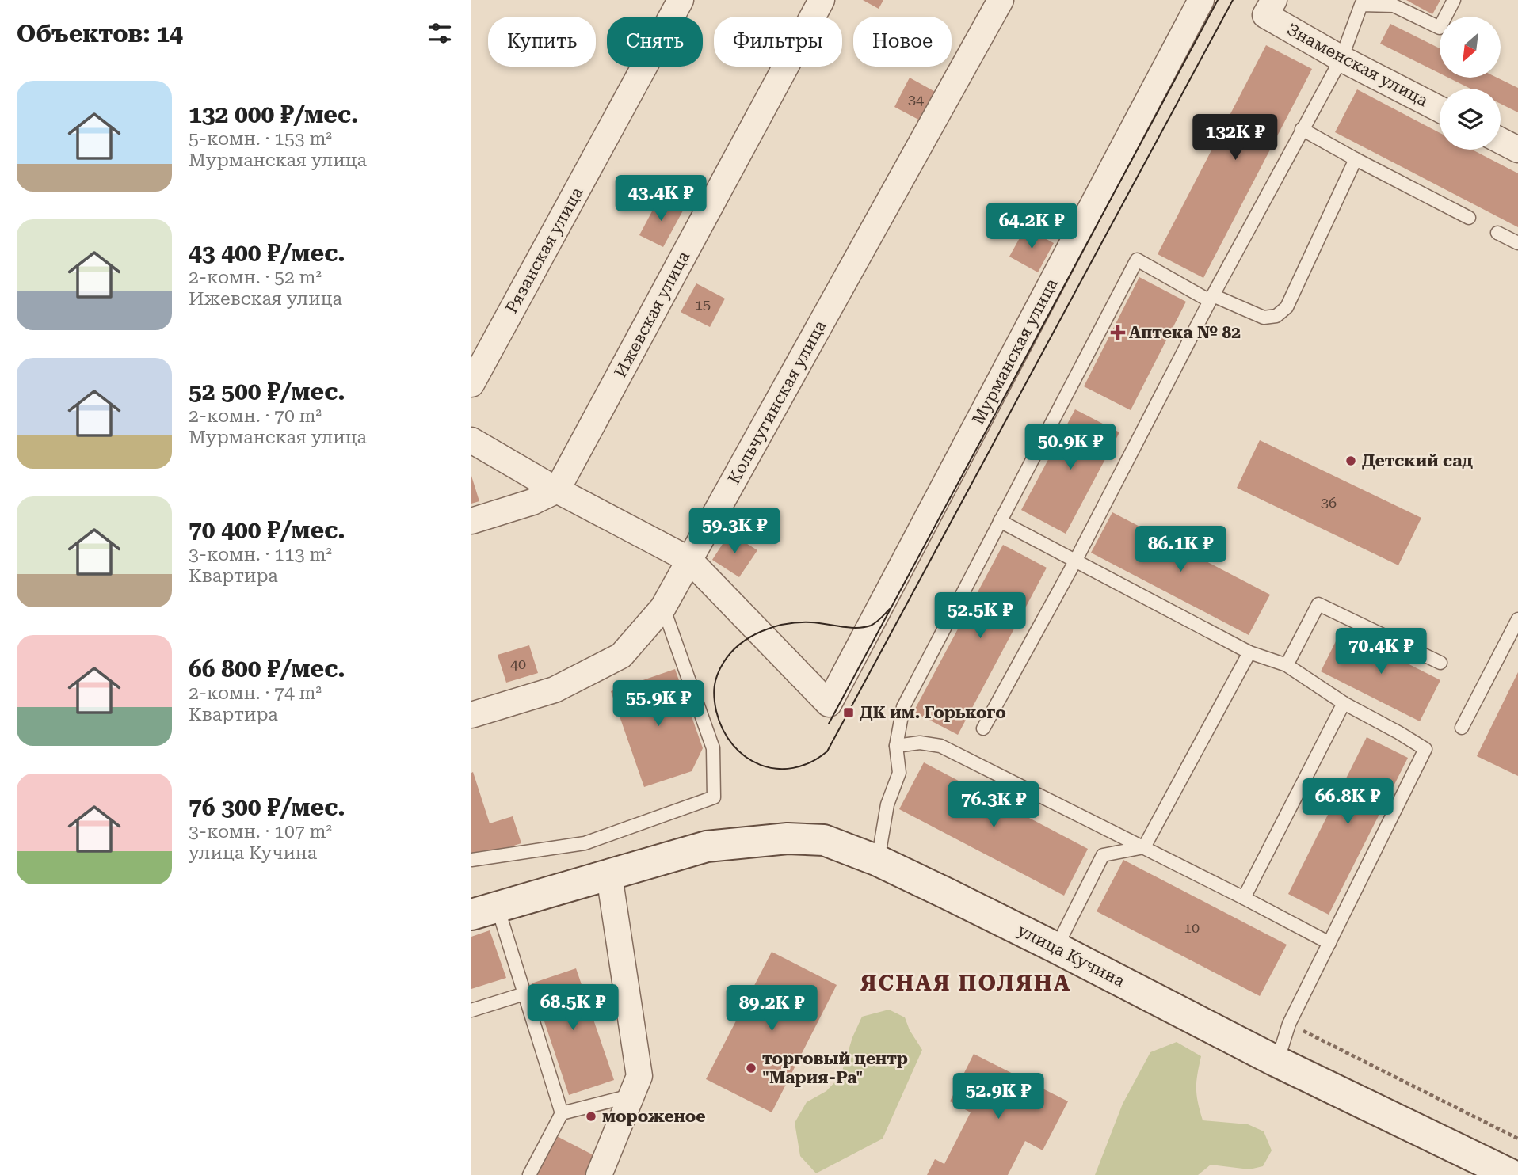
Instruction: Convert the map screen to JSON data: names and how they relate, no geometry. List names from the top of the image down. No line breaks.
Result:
{"streets":{"main road":["улица Кучина"],"street":["Знаменская улица","Рязанская улица","Ижевская улица","Мурманская улица","Кольчугинская улица"]},"crossings":[["Мурманская улица","Кольчугинская улица"]],"districts":["ЯСНАЯ ПОЛЯНА"],"places":{"health":["Аптека № 82"],"other":["Детский сад","торговый центр \"Мария-Ра\"","мороженое"],"transit":["ДК им. Горького"]},"house_numbers":["34","15","36","40","10"],"north":"bottom left","page":{"heading":"Объектов: 14","chip":["Купить","Снять","Фильтры","Новое"],"list":[{"name":"132 000 ₽/мес.","note":"5-комн. · 153 m² · Мурманская улица"},{"name":"43 400 ₽/мес.","note":"2-комн. · 52 m² · Ижевская улица"},{"name":"52 500 ₽/мес.","note":"2-комн. · 70 m² · Мурманская улица"},{"name":"70 400 ₽/мес.","note":"3-комн. · 113 m² · Квартира"},{"name":"66 800 ₽/мес.","note":"2-комн. · 74 m² · Квартира"},{"name":"76 300 ₽/мес.","note":"3-комн. · 107 m² · улица Кучина"}],"price":["132K ₽","43.4K ₽","64.2K ₽","50.9K ₽","59.3K ₽","86.1K ₽","52.5K ₽","70.4K ₽","55.9K ₽","66.8K ₽","76.3K ₽","68.5K ₽","89.2K ₽","52.9K ₽"]}}
